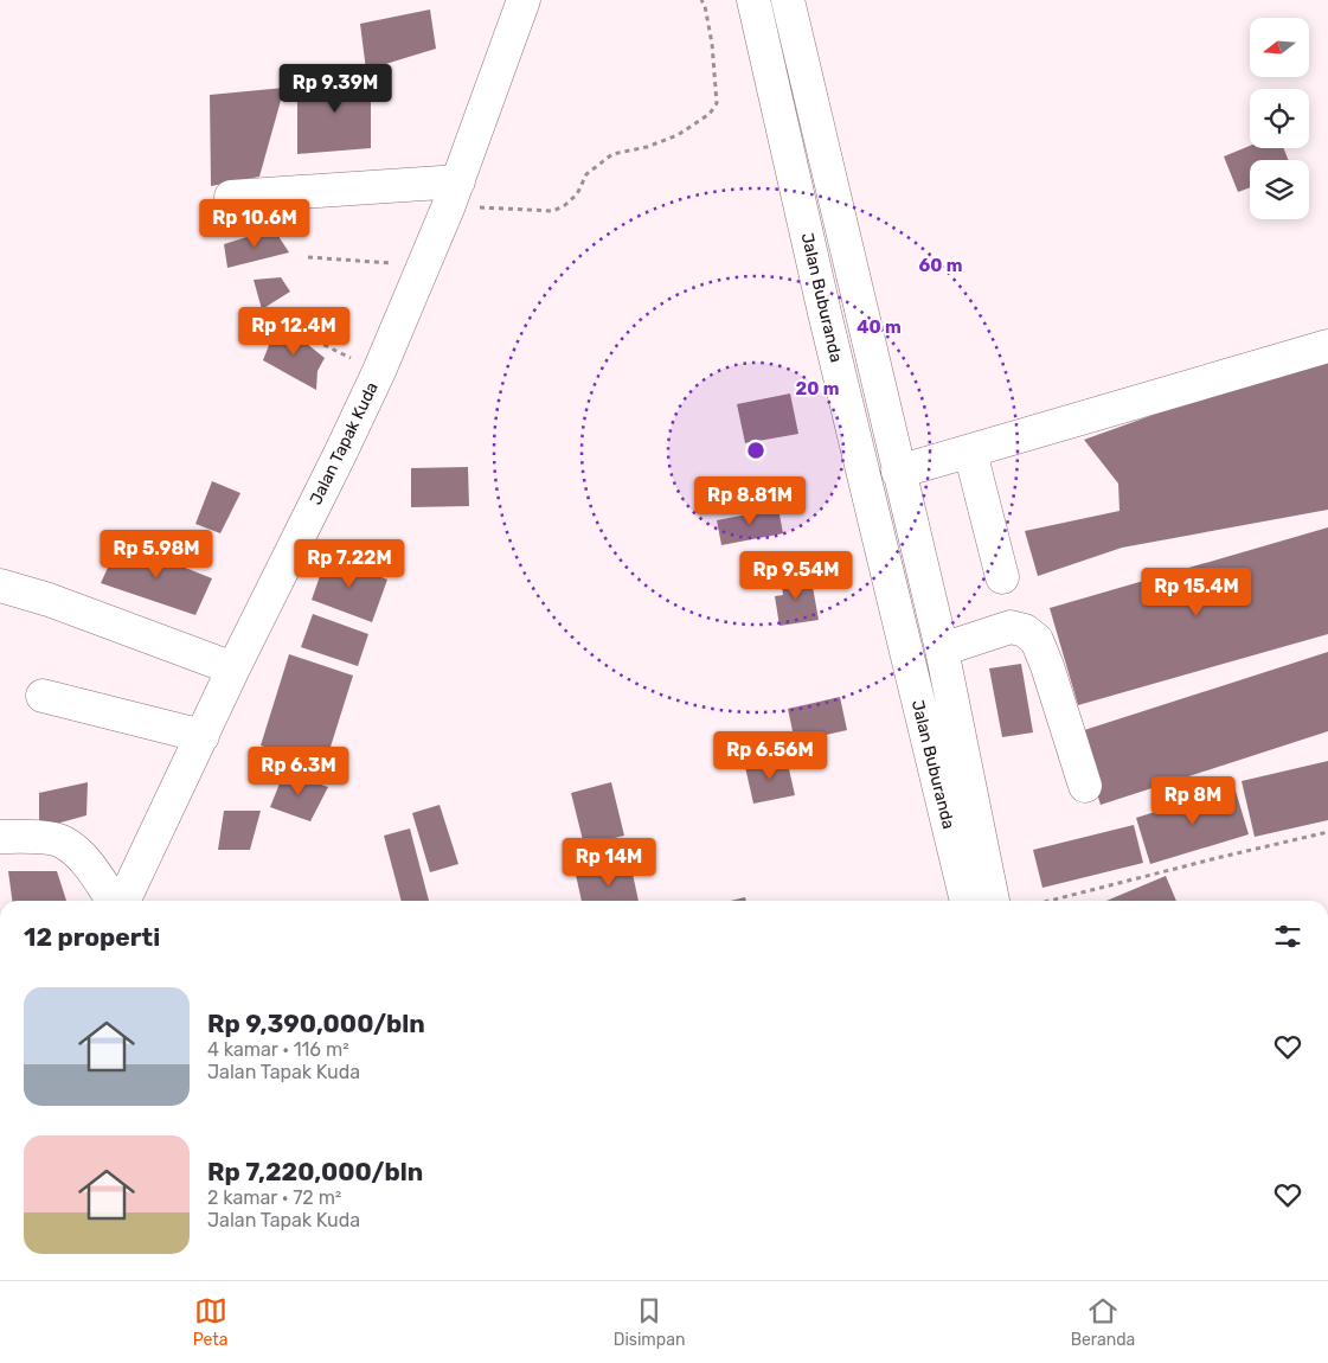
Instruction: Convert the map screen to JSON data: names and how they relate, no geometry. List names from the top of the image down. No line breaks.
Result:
{"streets":{"street":["Jalan Buburanda","Jalan Tapak Kuda"]},"north":"left","page":{"price":["Rp 9.39M","Rp 10.6M","Rp 12.4M","Rp 8.81M","Rp 5.98M","Rp 7.22M","Rp 9.54M","Rp 15.4M","Rp 6.56M","Rp 6.3M","Rp 8M","Rp 14M"],"heading":"12 properti","list":[{"name":"Rp 9,390,000/bln","note":"4 kamar · 116 m² · Jalan Tapak Kuda"},{"name":"Rp 7,220,000/bln","note":"2 kamar · 72 m² · Jalan Tapak Kuda"}],"tabs":["Peta","Disimpan","Beranda"]},"rings":["60 m","40 m","20 m"]}
